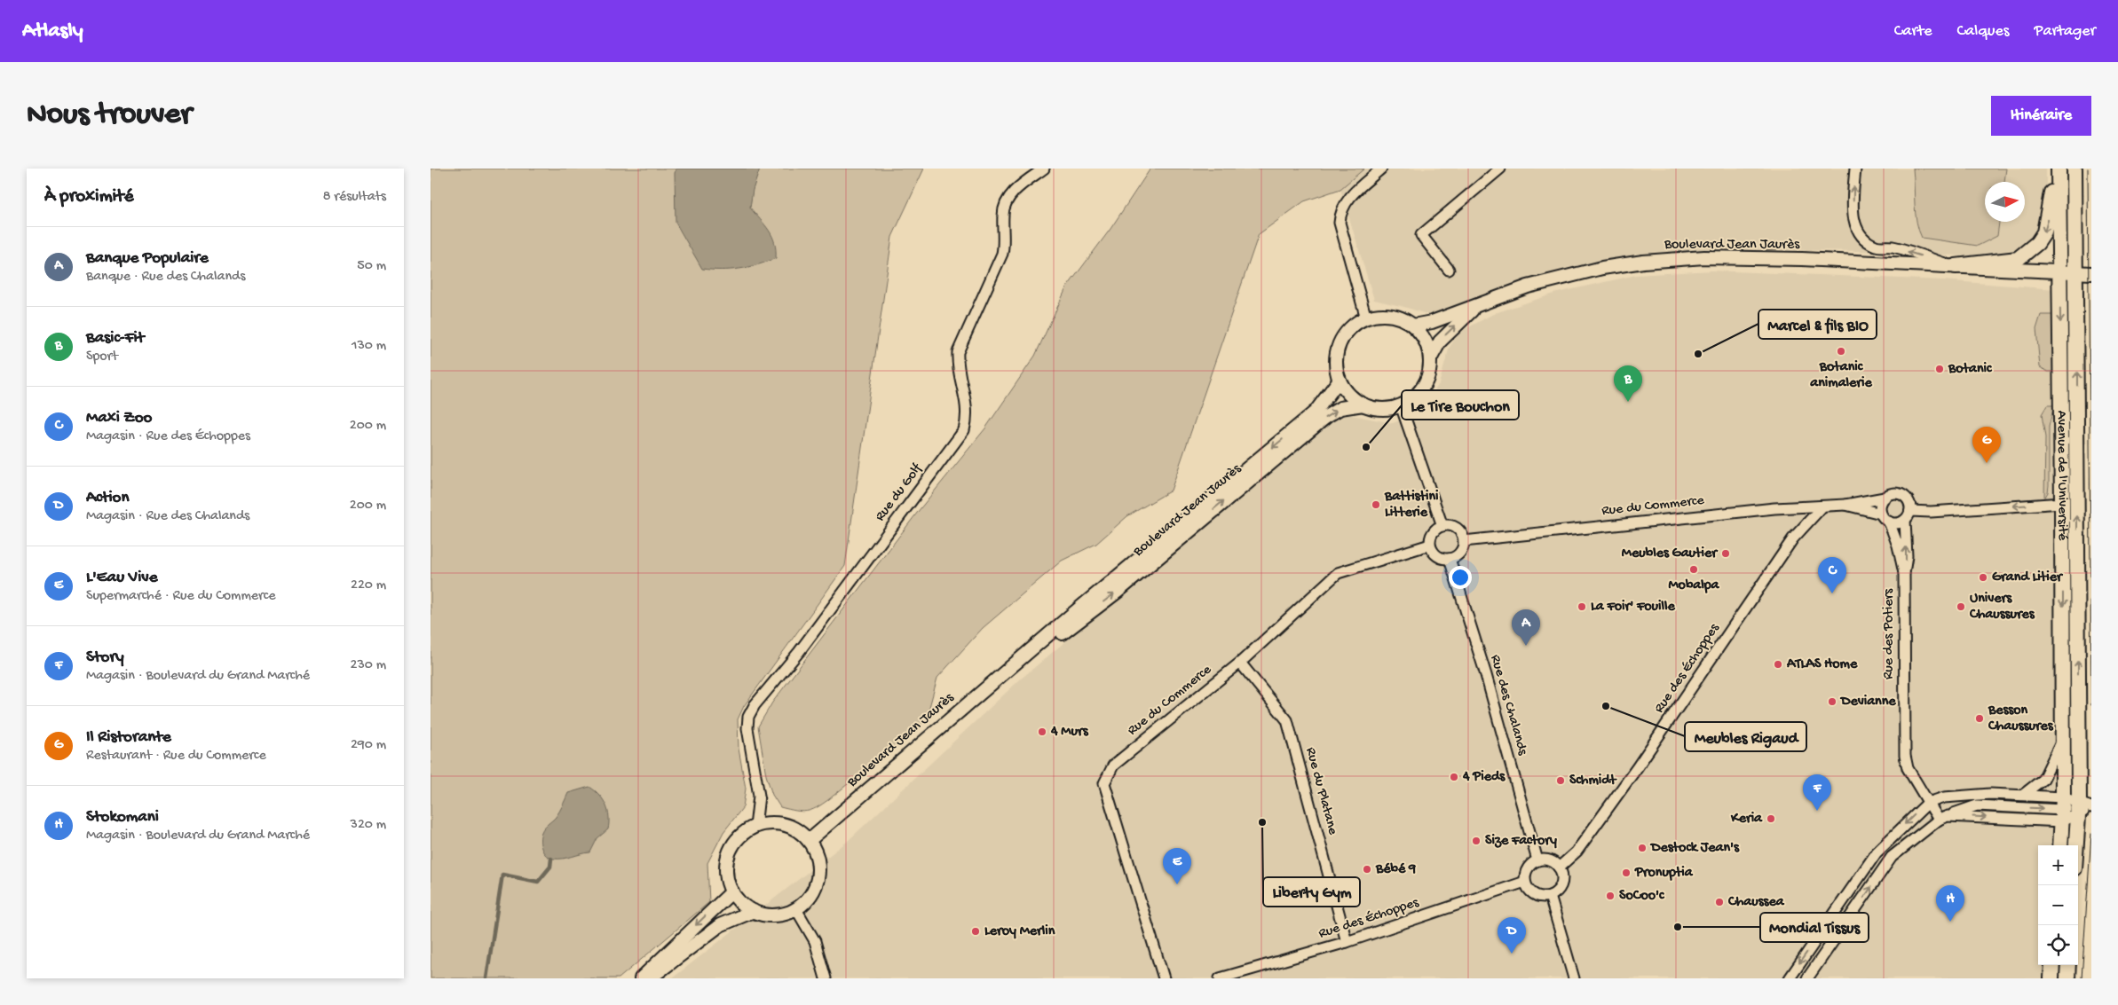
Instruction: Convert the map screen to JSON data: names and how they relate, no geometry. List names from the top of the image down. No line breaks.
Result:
{"streets":{"main road":["Avenue de l'Université"],"street":["Boulevard Jean Jaurès","Rue du Golf","Rue du Commerce","Rue des Potiers","Rue des Échoppes","Rue des Chalands","Rue du Platane"]},"crossings":[["Boulevard Jean Jaurès","Avenue de l'Université"],["Boulevard Jean Jaurès","Rue du Golf"],["Rue du Commerce","Rue des Potiers"],["Rue du Commerce","Rue des Échoppes"],["Rue du Commerce","Rue des Chalands"],["Rue du Commerce","Rue du Platane"],["Rue des Échoppes","Rue des Chalands"],["Rue des Échoppes","Rue du Platane"]],"places":["Botanic animalerie","Marcel & fils BIO","Botanic","Le Tire Bouchon","Battistini Litterie","Meubles Gautier","Mobalpa","Grand Litier","La Foir' Fouille","Univers Chaussures","ATLAS Home","Devianne","Meubles Rigaud","Besson Chaussures","4 Murs","4 Pieds","Schmidt","Keria","Liberty Gym","Size Factory","Destock Jean's","Bébé 9","Pronuptia","SoCoo'c","Chaussea","Mondial Tissus","Leroy Merlin"],"north":"right","page":{"header":"Atlasly","nav":["Carte","Calques","Partager"],"buttons":"Itinéraire","title":"Nous trouver","heading":["À proximité","8 résultats"],"list":[{"mark":"A","name":"Banque Populaire","note":"Banque · Rue des Chalands","value":"50 m"},{"mark":"B","name":"Basic-Fit","note":"Sport","value":"130 m"},{"mark":"C","name":"Maxi Zoo","note":"Magasin · Rue des Échoppes","value":"200 m"},{"mark":"D","name":"Action","note":"Magasin · Rue des Chalands","value":"200 m"},{"mark":"E","name":"L'Eau Vive","note":"Supermarché · Rue du Commerce","value":"220 m"},{"mark":"F","name":"Story","note":"Magasin · Boulevard du Grand Marché","value":"230 m"},{"mark":"G","name":"Il Ristorante","note":"Restaurant · Rue du Commerce","value":"290 m"},{"mark":"H","name":"Stokomani","note":"Magasin · Boulevard du Grand Marché","value":"320 m"}],"pins":["B","G","C","A","F","E","H","D"],"map_buttons":["+","−"]}}
